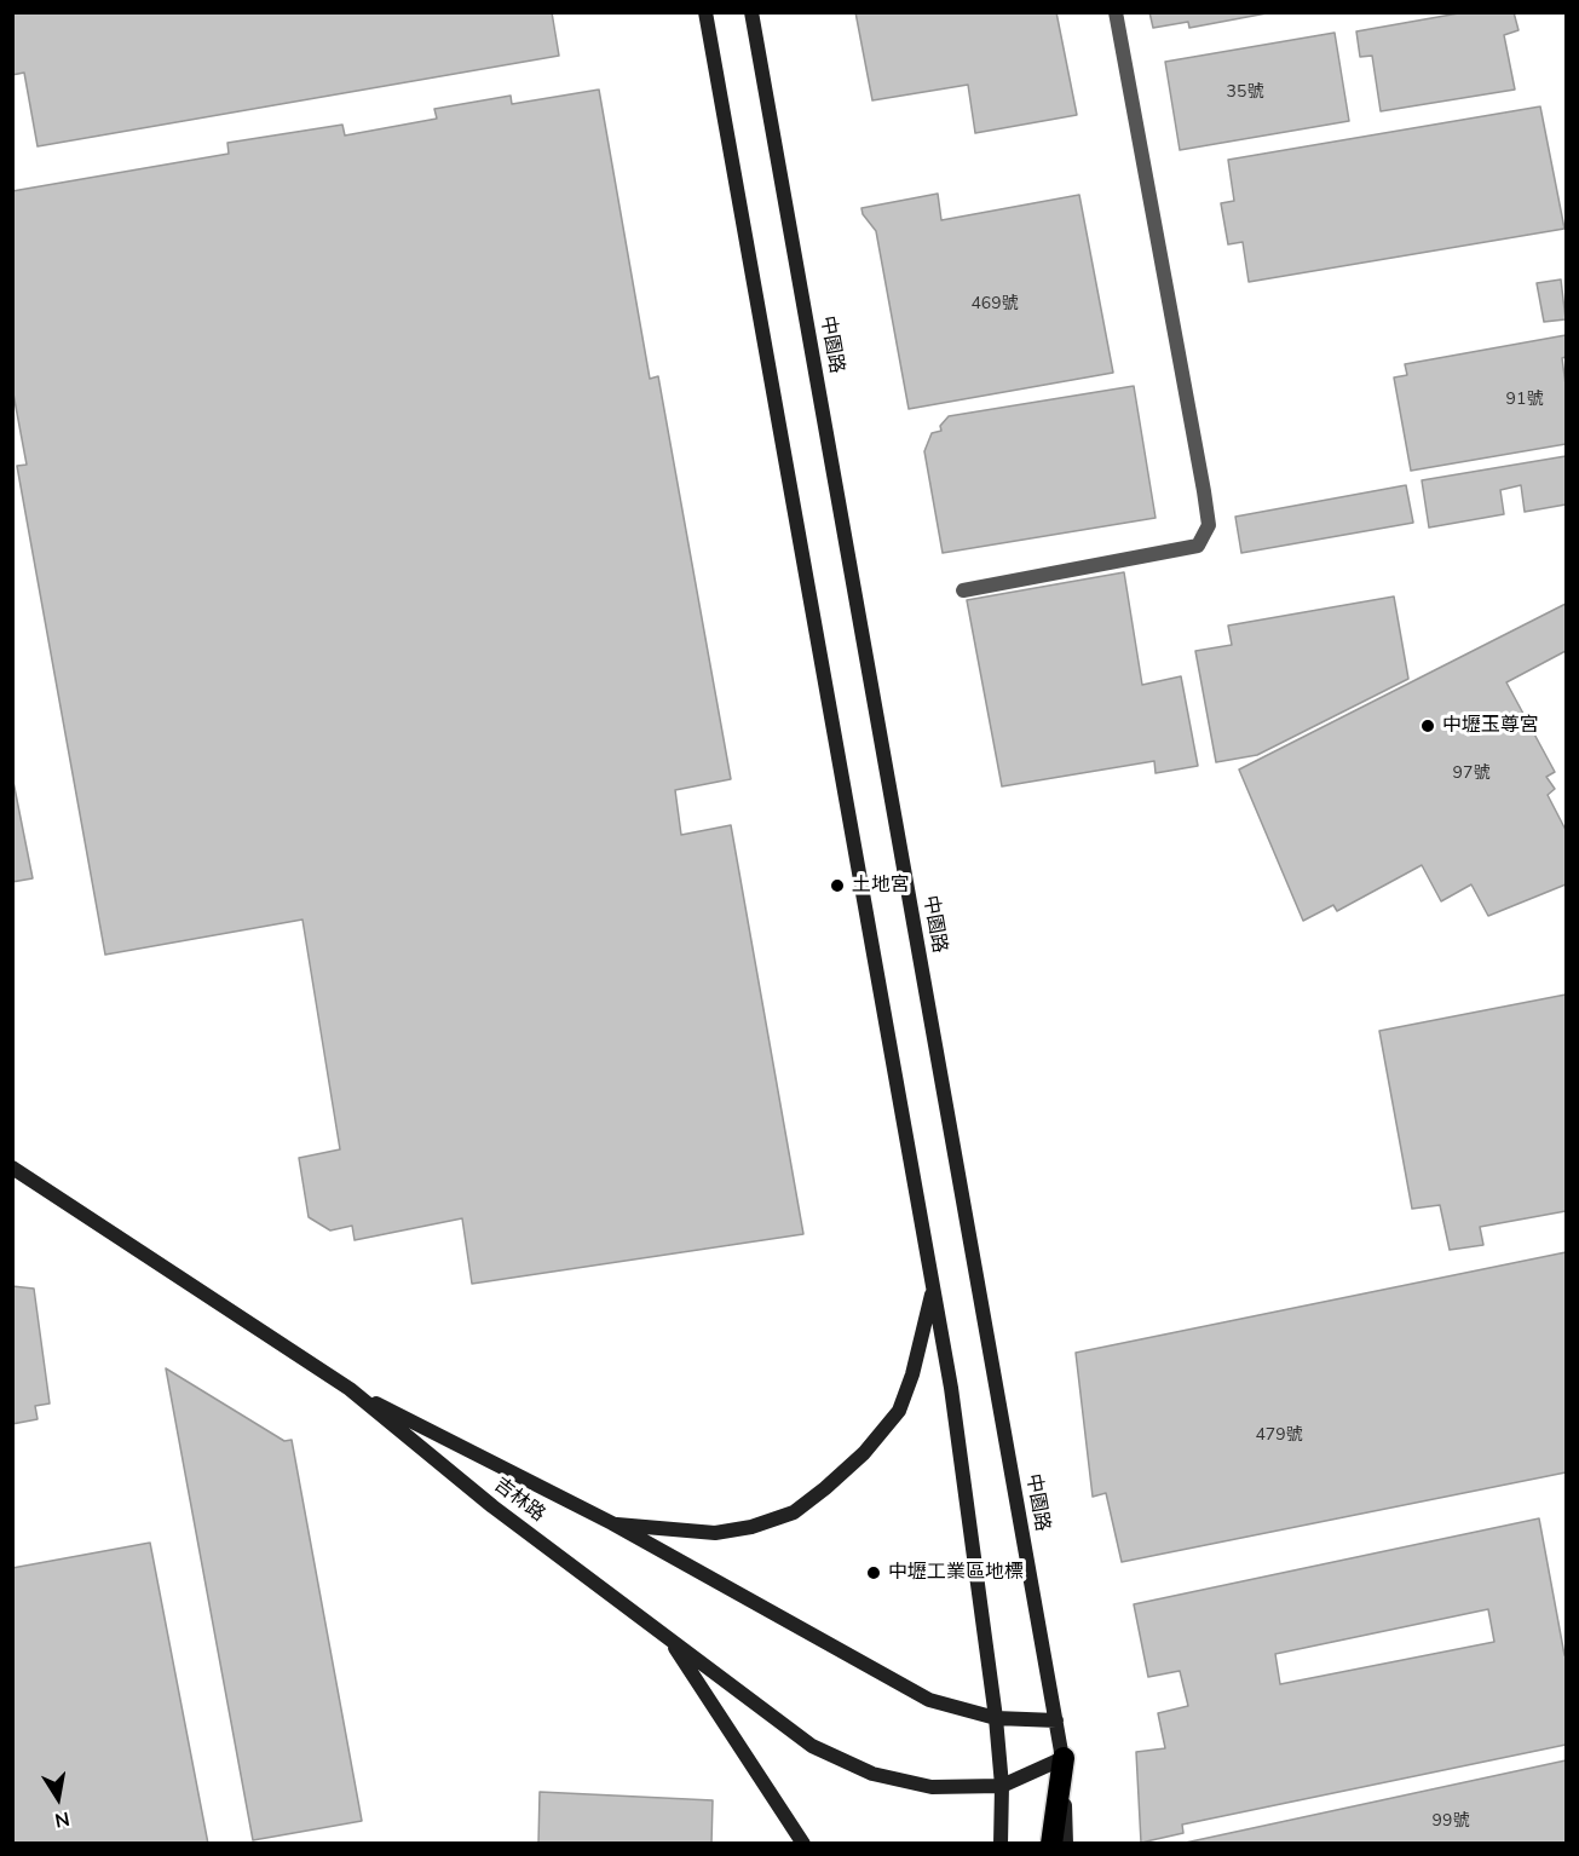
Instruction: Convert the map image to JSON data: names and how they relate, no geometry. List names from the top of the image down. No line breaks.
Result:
{"streets":{"main road":["中園路","吉林路"]},"crossings":[["中園路","吉林路"]],"places":["中壢玉尊宮","土地宮","中壢工業區地標"],"house_numbers":["35號","469號","91號","97號","479號","99號"],"north":"bottom"}
